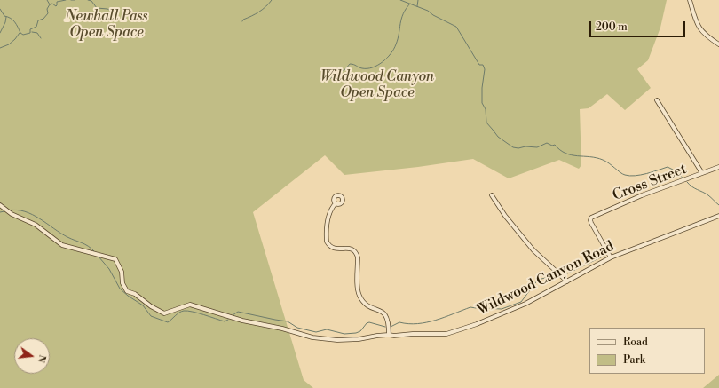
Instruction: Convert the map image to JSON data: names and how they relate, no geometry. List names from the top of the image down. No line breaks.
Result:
{"streets":{"street":["Cross Street","Wildwood Canyon Road"]},"crossings":[["Cross Street","Wildwood Canyon Road"]],"parks":["Newhall Pass Open Space","Wildwood Canyon Open Space"],"legend":["Road","Park"],"scale_bar":"200 m","north":"right"}
